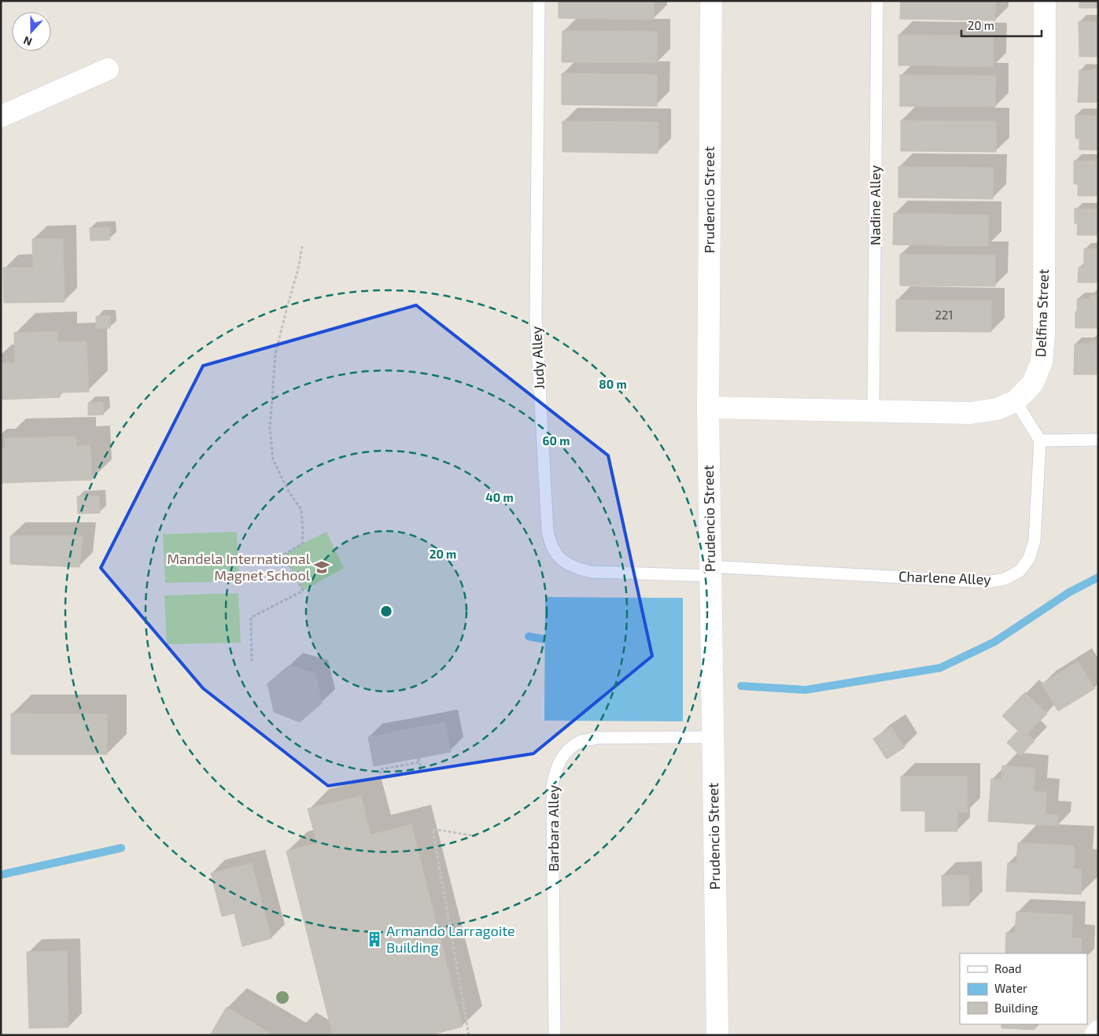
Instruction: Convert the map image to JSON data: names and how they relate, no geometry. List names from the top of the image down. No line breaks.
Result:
{"streets":{"street":["Prudencio Street","Delfina Street"],"lane":["Nadine Alley","Judy Alley","Charlene Alley","Barbara Alley"]},"crossings":[["Prudencio Street","Delfina Street"],["Prudencio Street","Judy Alley"],["Prudencio Street","Charlene Alley"],["Prudencio Street","Barbara Alley"],["Nadine Alley","Delfina Street"],["Judy Alley","Charlene Alley"]],"places":{"school or university":["Mandela International Magnet School"],"building":["Armando Larragoite Building"]},"house_numbers":["221"],"legend":["Road","Water","Building"],"scale_bar":"20 m","north":"bottom","rings":["80 m","60 m","40 m","20 m"]}
